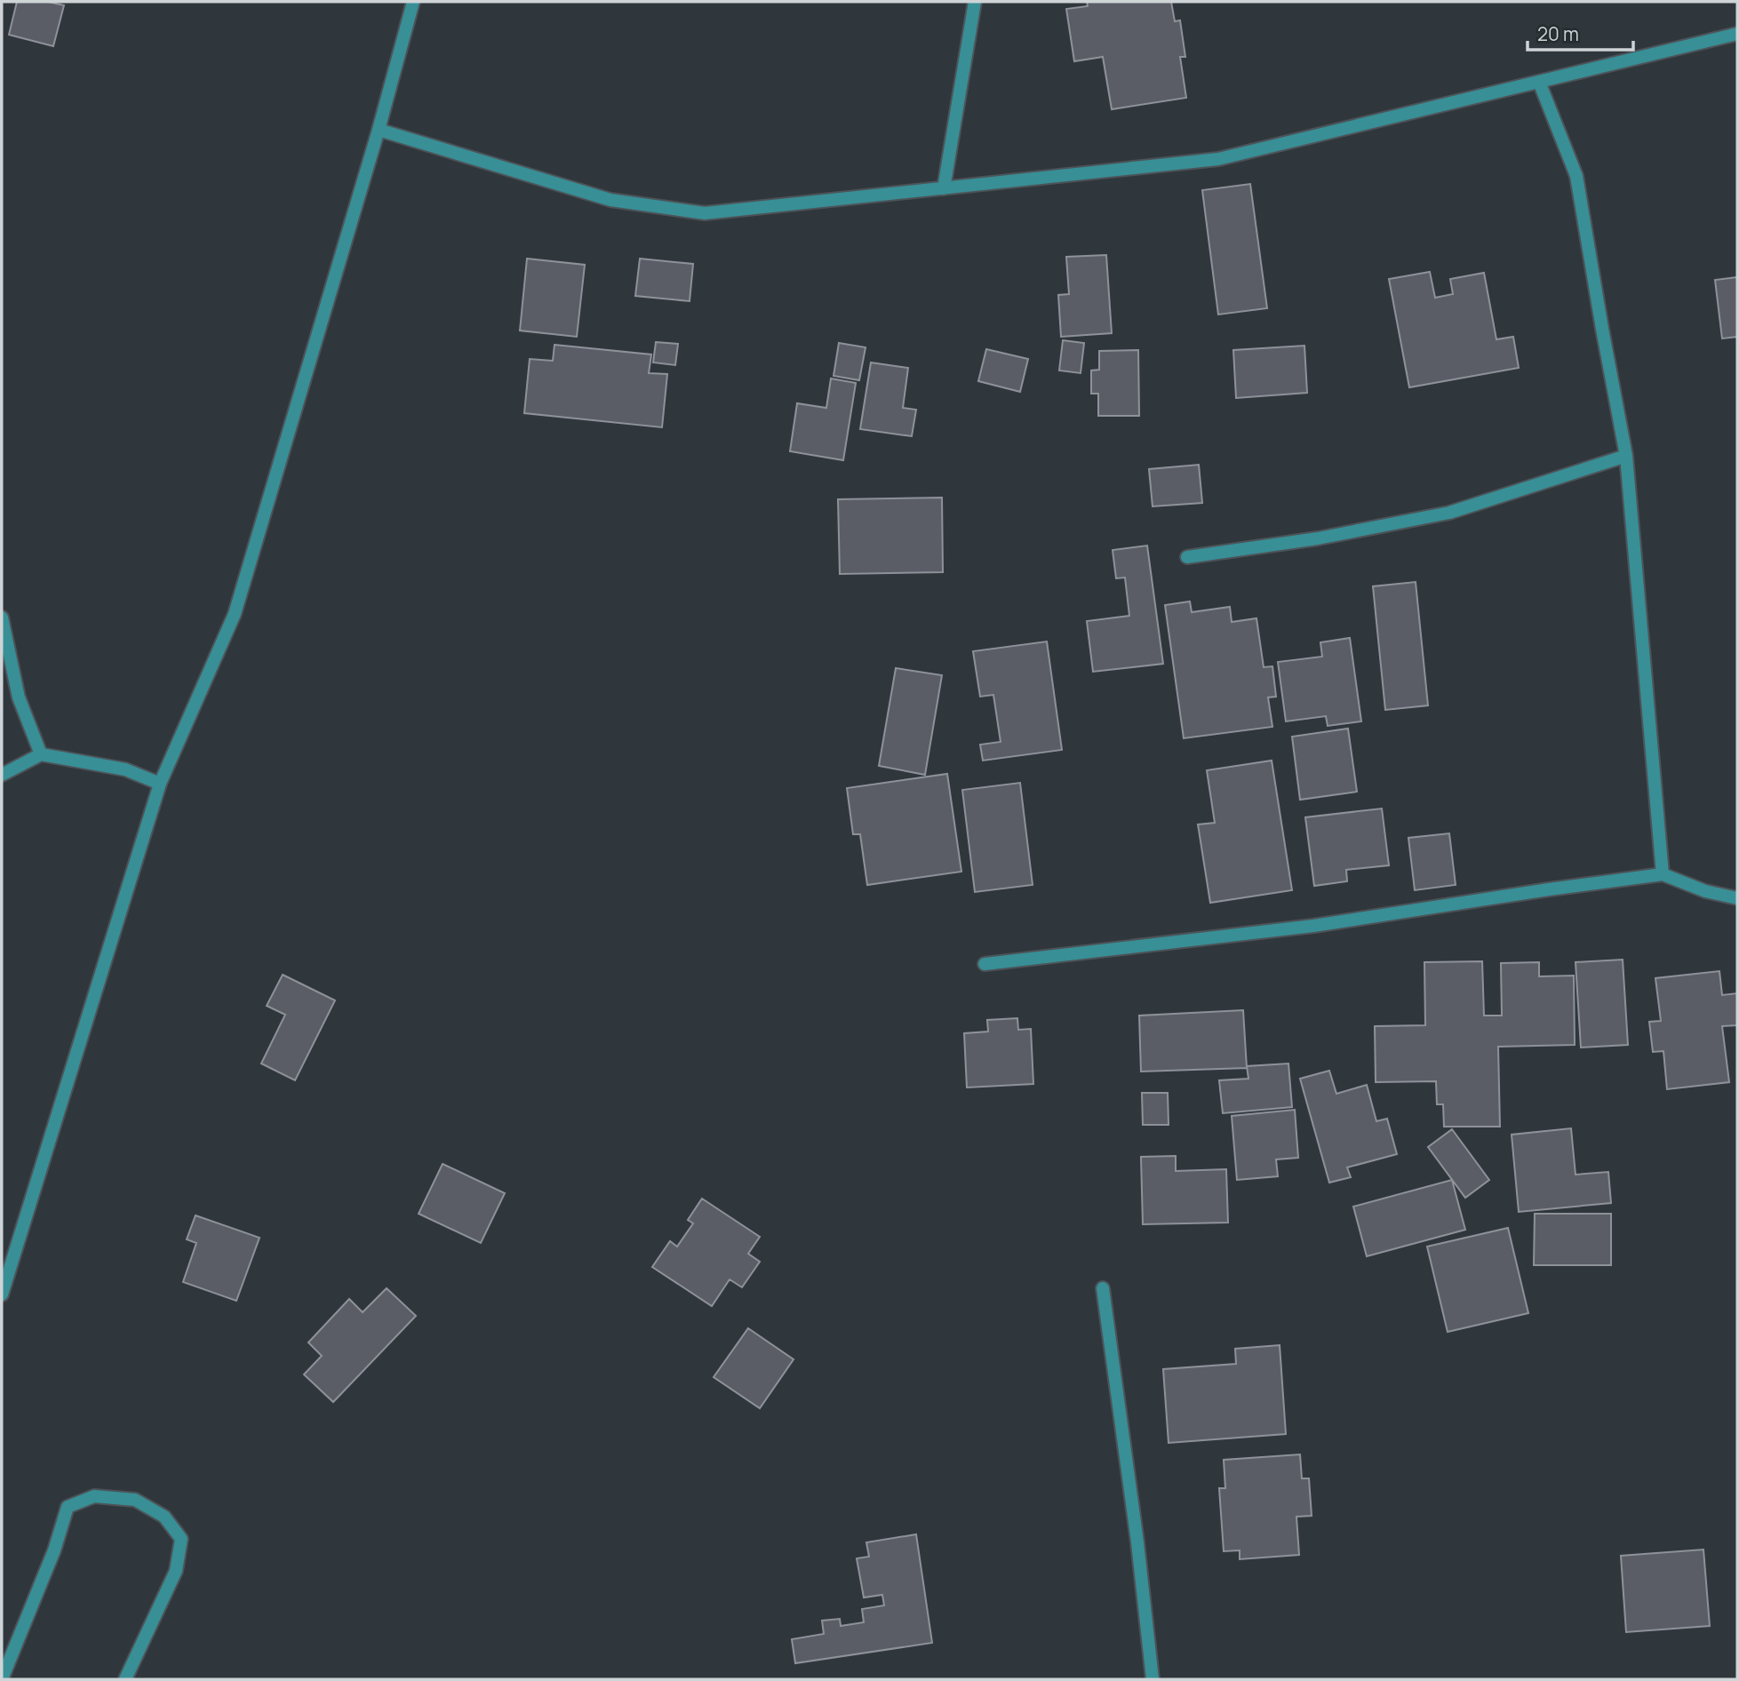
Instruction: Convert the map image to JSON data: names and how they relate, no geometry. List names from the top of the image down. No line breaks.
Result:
{"scale_bar":"20 m"}
